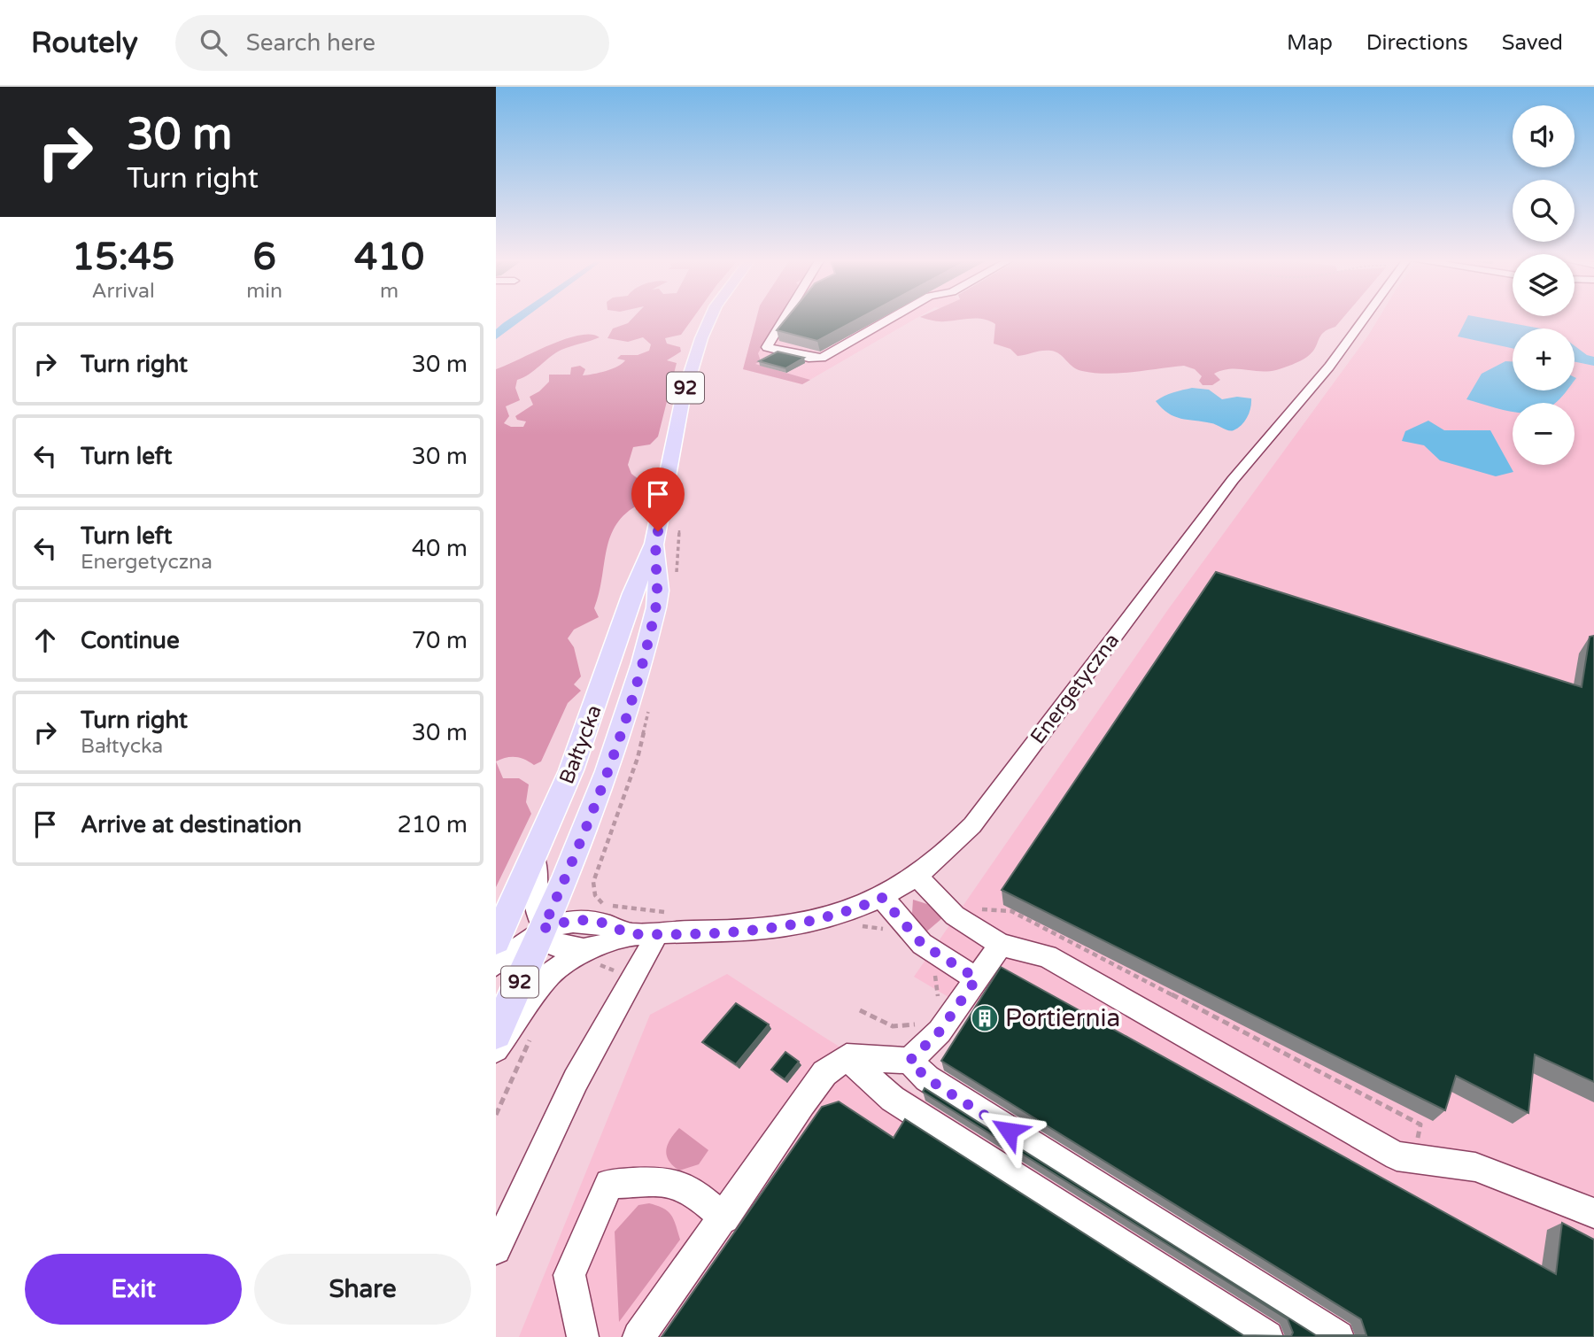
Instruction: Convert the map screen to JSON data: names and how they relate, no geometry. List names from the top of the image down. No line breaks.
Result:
{"streets":{"main road":["92","Bałtycka"],"street":["Energetyczna"]},"places":{"building":["Portiernia"]},"page":{"header":"Routely","search":"Search here","nav":["Map","Directions","Saved"],"turn":["30 m","Turn right"],"map_buttons":["+","−"],"eta":["15:45","Arrival","6","min","410","m"],"list":[{"name":"Turn right","value":"30 m"},{"name":"Turn left","value":"30 m"},{"name":"Turn left","note":"Energetyczna","value":"40 m"},{"name":"Continue","value":"70 m"},{"name":"Turn right","note":"Bałtycka","value":"30 m"},{"name":"Arrive at destination","value":"210 m"}],"buttons":["Exit","Share"]}}
